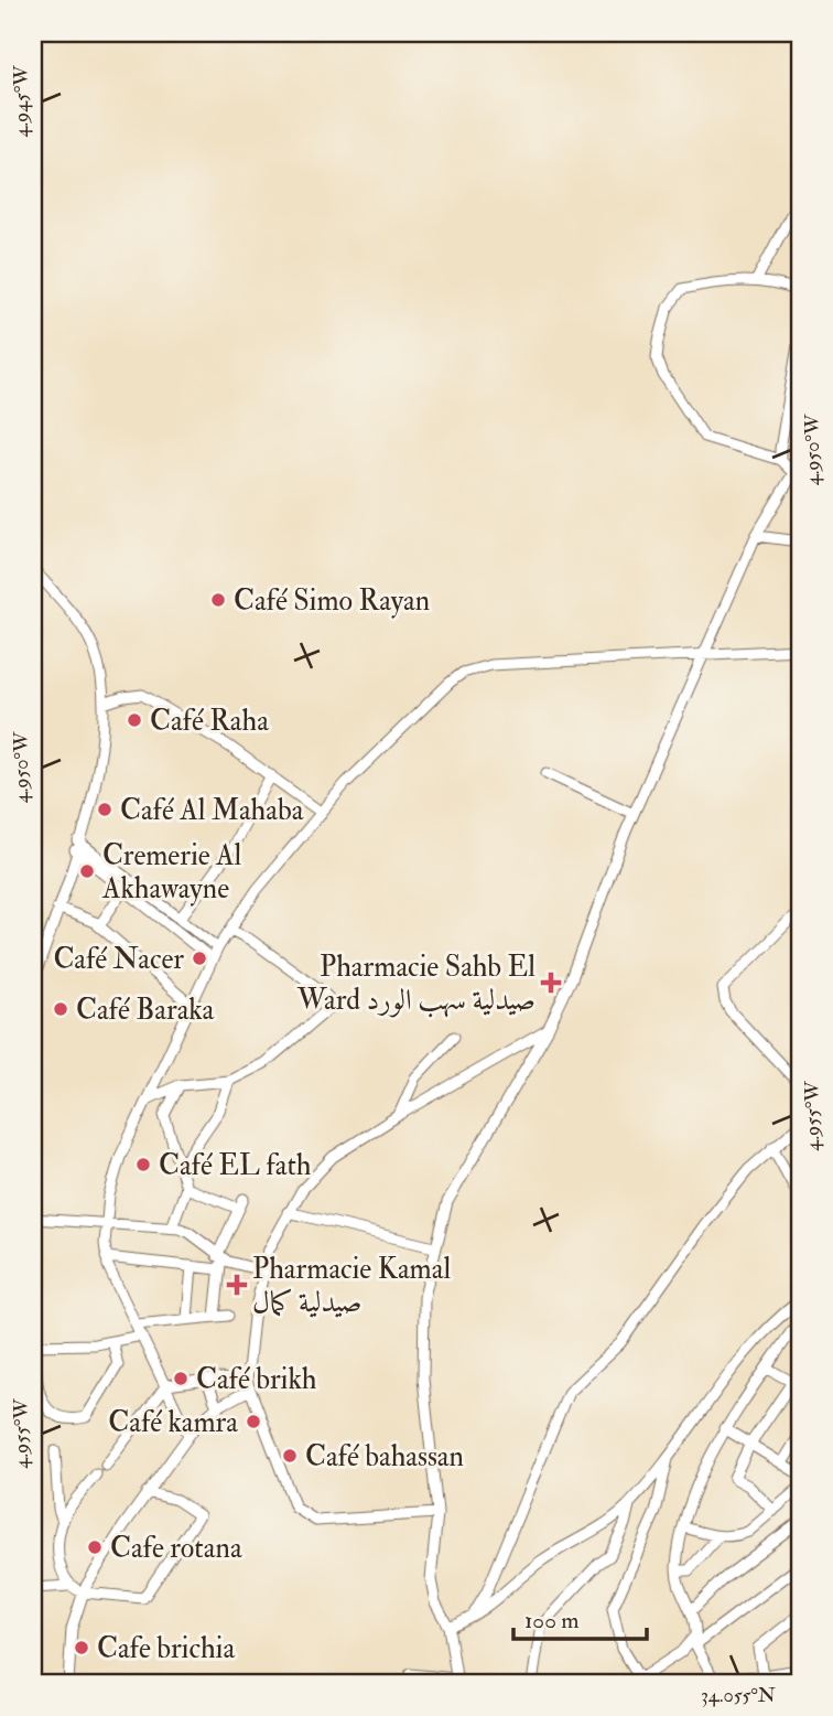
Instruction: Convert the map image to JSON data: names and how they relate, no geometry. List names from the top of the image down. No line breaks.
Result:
{"places":{"other":["Café Simo Rayan","Café Raha","Café Al Mahaba","Cremerie Al Akhawayne","Café Nacer","Café Baraka","Café EL fath","Café brikh","Café kamra","Café bahassan","Cafe rotana","Cafe brichia"],"health":["Pharmacie Sahb El Ward صيدلية سهب الورد","Pharmacie Kamal صيدلية كمال"]},"scale_bar":"100 m","coordinates":["4.945°W","4.950°W","4.955°W","34.055°N"]}
